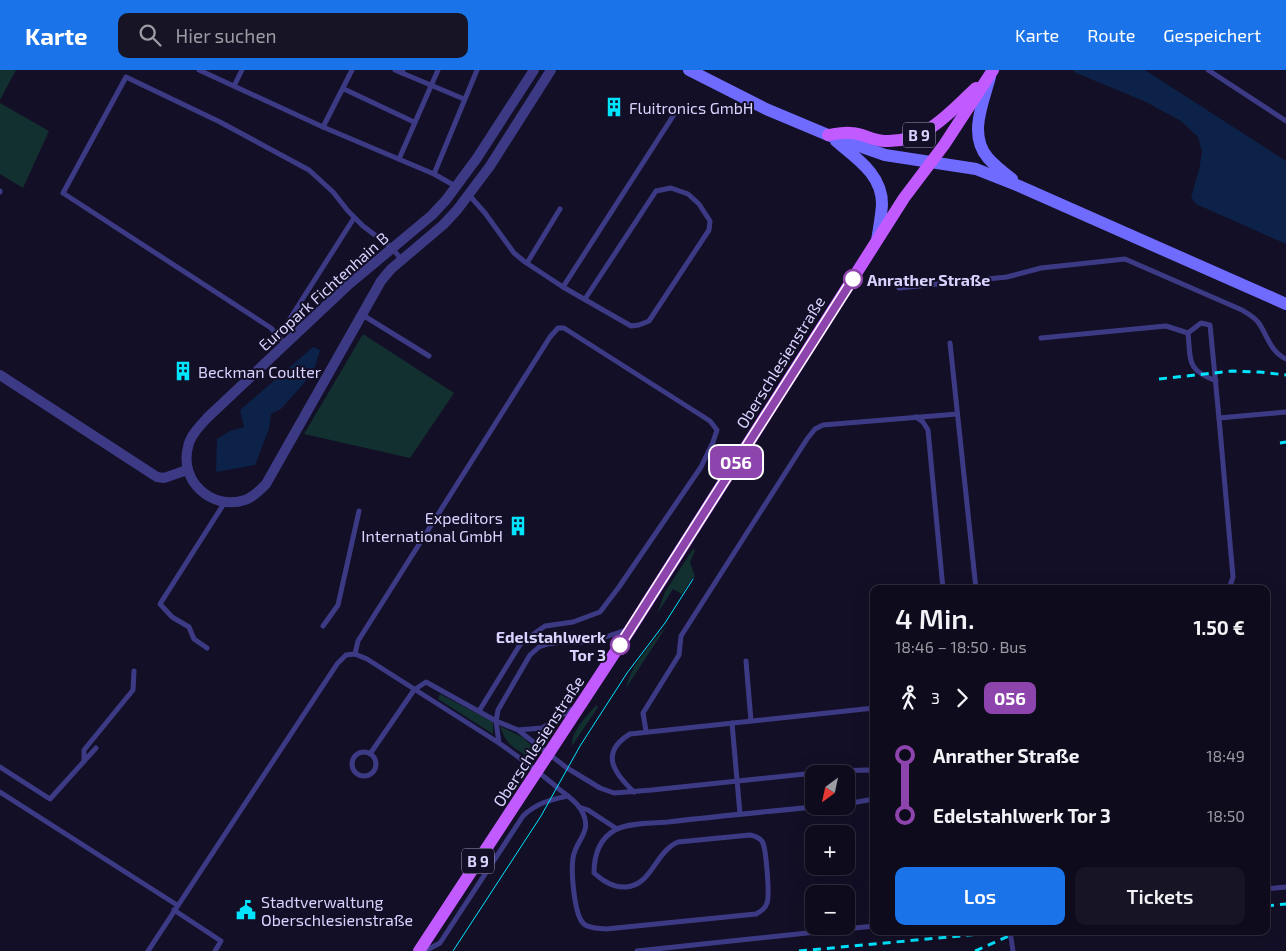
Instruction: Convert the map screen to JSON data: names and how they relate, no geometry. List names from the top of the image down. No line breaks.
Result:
{"streets":{"main road":["B 9","Oberschlesienstraße"],"street":["Europark Fichtenhain B"]},"crossings":[["B 9","Oberschlesienstraße"]],"places":{"building":["Fluitronics GmbH","Beckman Coulter","Expeditors International GmbH"],"other":["Anrather Straße","Edelstahlwerk Tor 3"],"public building":["Stadtverwaltung Oberschlesienstraße"]},"lines":["bus line 056"],"north":"bottom left","page":{"header":"Karte","search":"Hier suchen","nav":["Karte","Route","Gespeichert"],"on_map":"056","heading":["4 Min.","18:46 – 18:50 · Bus","1.50 €"],"legs":["3","056"],"list":[{"name":"Anrather Straße","value":"18:49"},{"name":"Edelstahlwerk Tor 3","value":"18:50"}],"map_buttons":["+","−"],"buttons":["Los","Tickets"]}}
